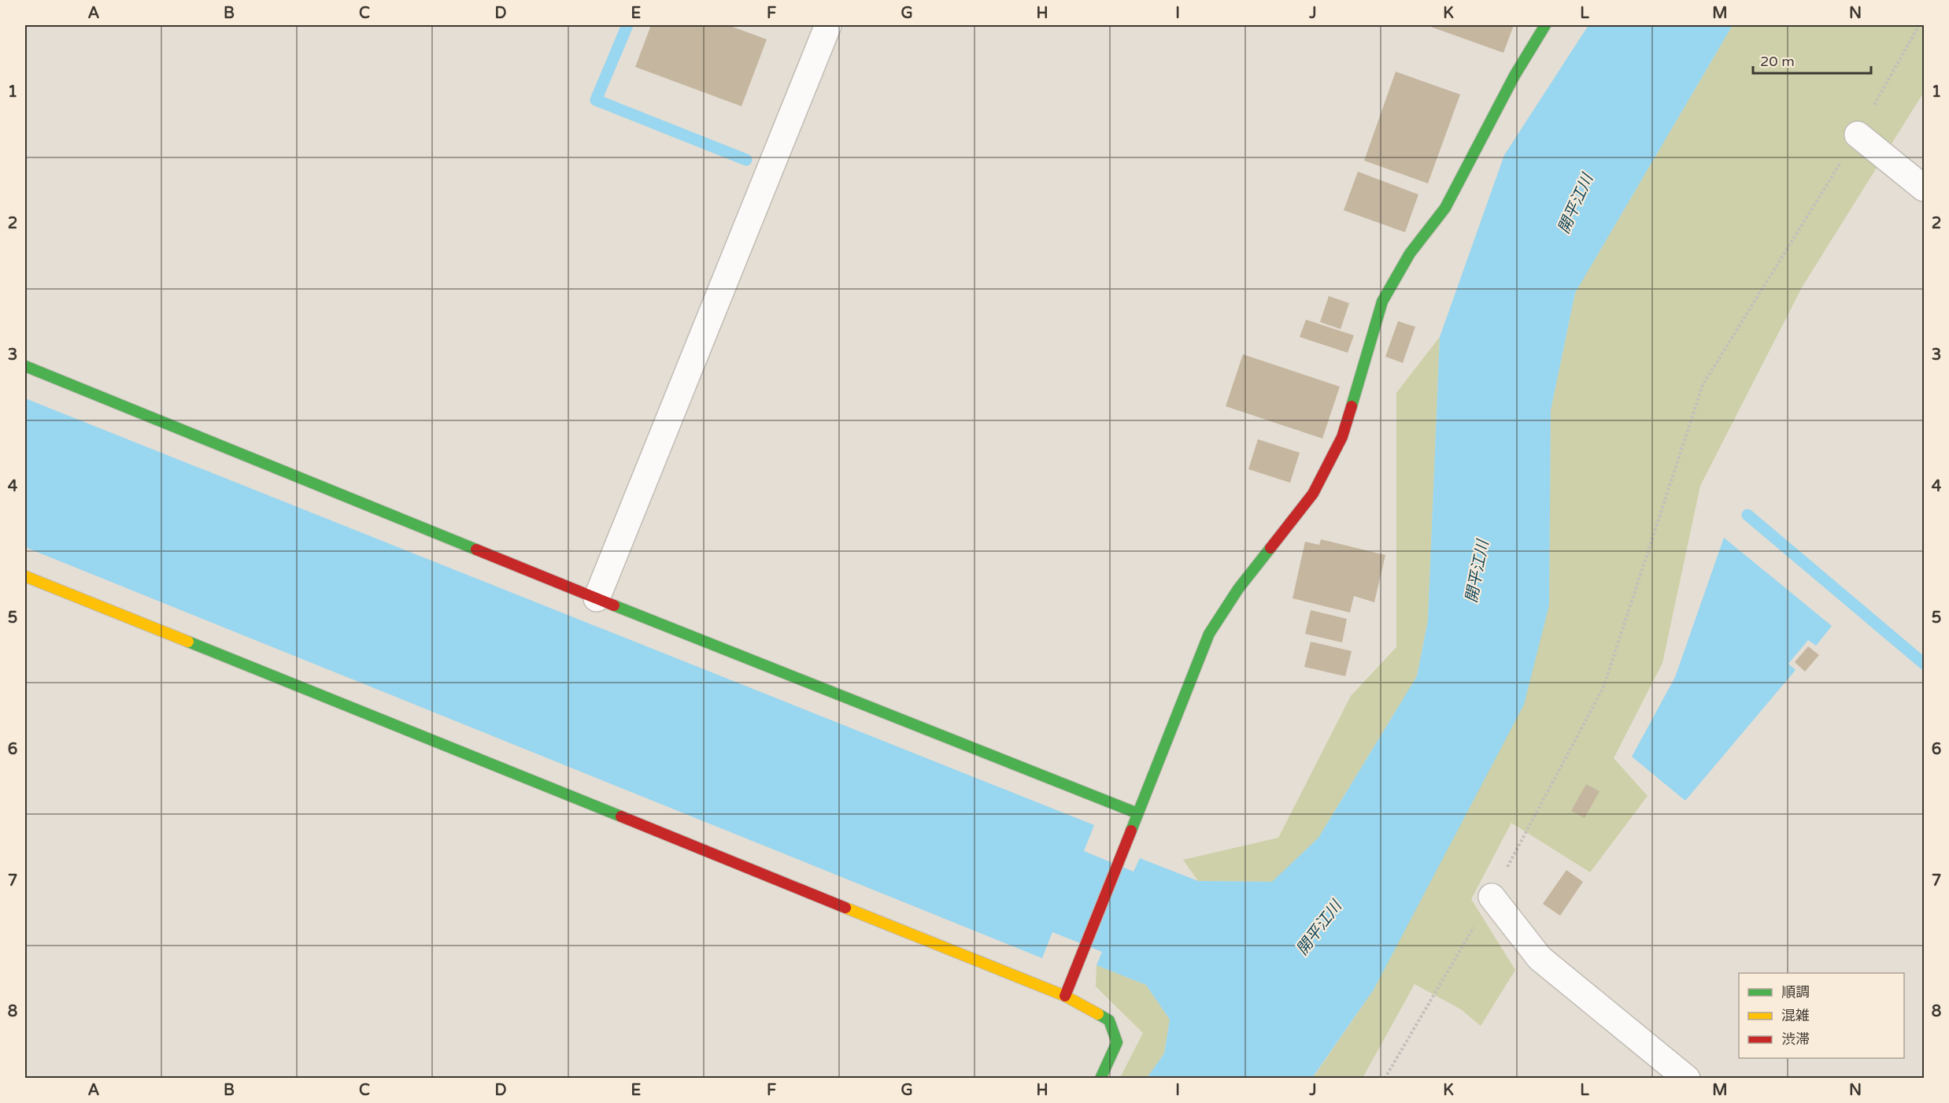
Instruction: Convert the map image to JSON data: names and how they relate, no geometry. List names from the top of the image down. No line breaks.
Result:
{"water":["開平江川"],"legend":["順調","混雑","渋滞"],"scale_bar":"20 m","grid":{"columns":["A","B","C","D","E","F","G","H","I","J","K","L","M","N"],"rows":["1","2","3","4","5","6","7","8"]}}
